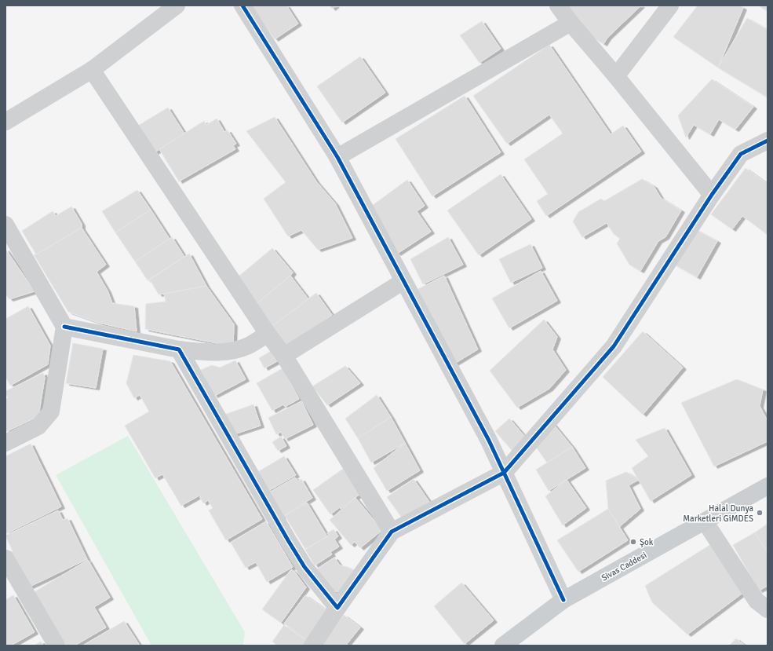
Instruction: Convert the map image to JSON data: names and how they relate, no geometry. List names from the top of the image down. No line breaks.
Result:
{"streets":{"main road":["Sivas Caddesi"]},"places":["Halal Dunya Marketleri GiMDES","Şok"]}
